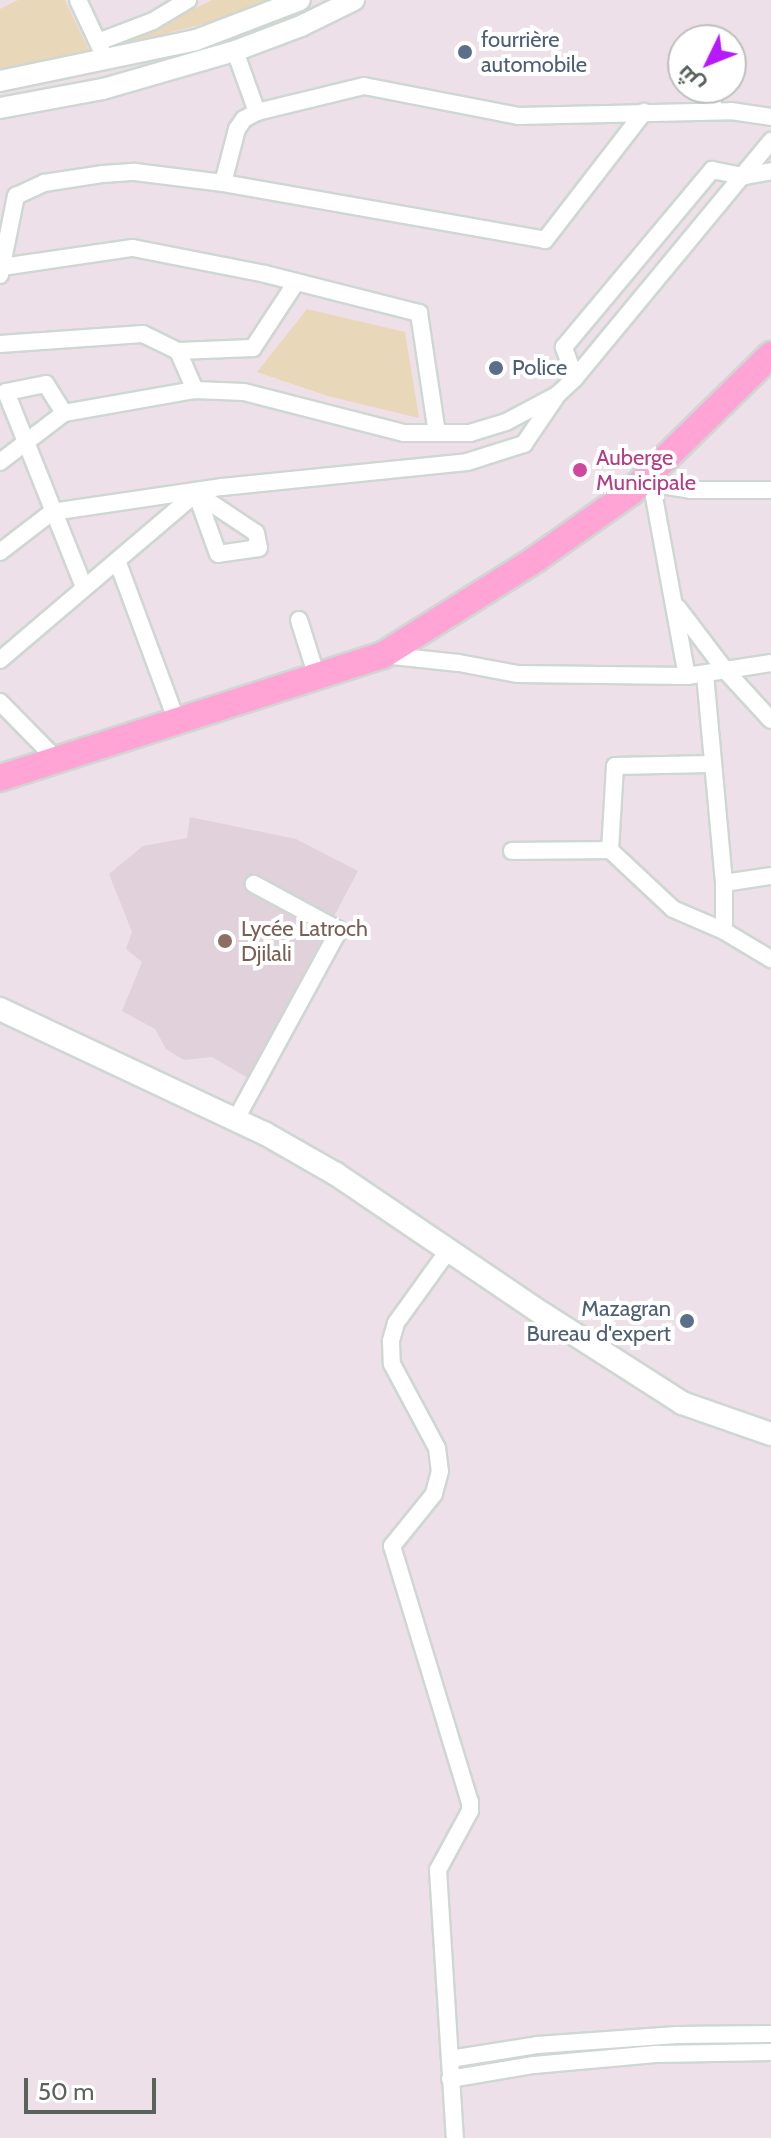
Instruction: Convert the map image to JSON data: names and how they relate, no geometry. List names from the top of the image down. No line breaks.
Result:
{"places":["fourrière automobile","Police","Auberge Municipale","Lycée Latroch Djilali","Mazagran Bureau d'expert"],"scale_bar":"50 m","north":"bottom left"}
